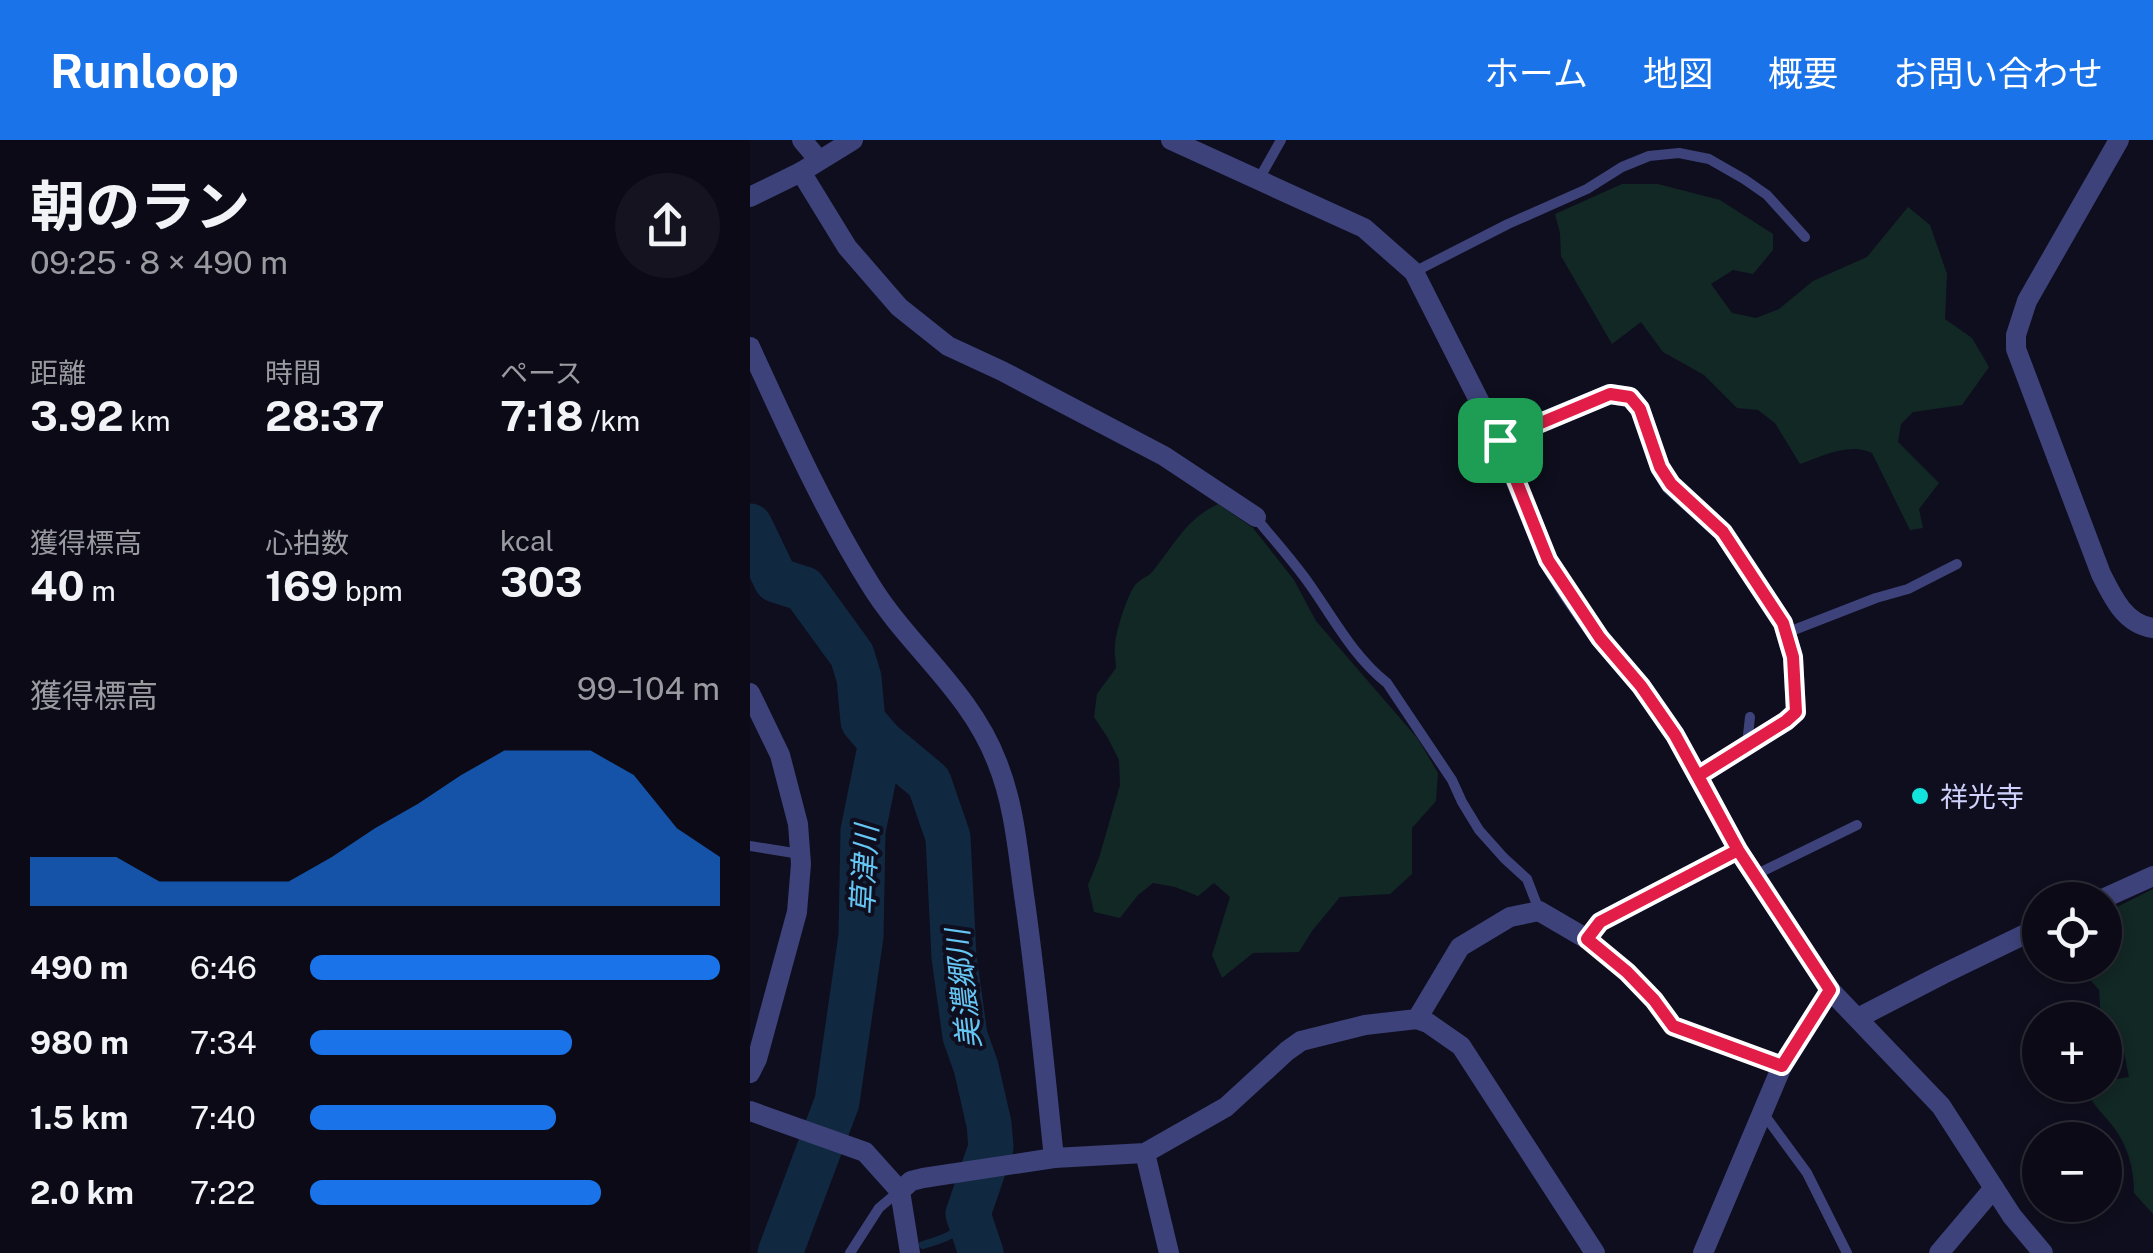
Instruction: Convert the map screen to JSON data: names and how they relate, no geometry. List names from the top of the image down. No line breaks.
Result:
{"water":["草津川","美濃郷川"],"places":["祥光寺"],"page":{"header":"Runloop","nav":["ホーム","地図","概要","お問い合わせ"],"heading":["朝のラン","09:25 · 8 × 490 m"],"stats":[["距離","3.92 km"],["時間","28:37"],["ペース","7:18 /km"],["獲得標高","40 m"],["心拍数","169 bpm"],["kcal","303"]],"chart":["獲得標高","99–104 m"],"map_buttons":["+","−"],"list":[{"name":"490 m","note":"6:46"},{"name":"980 m","note":"7:34"},{"name":"1.5 km","note":"7:40"},{"name":"2.0 km","note":"7:22"}]}}
